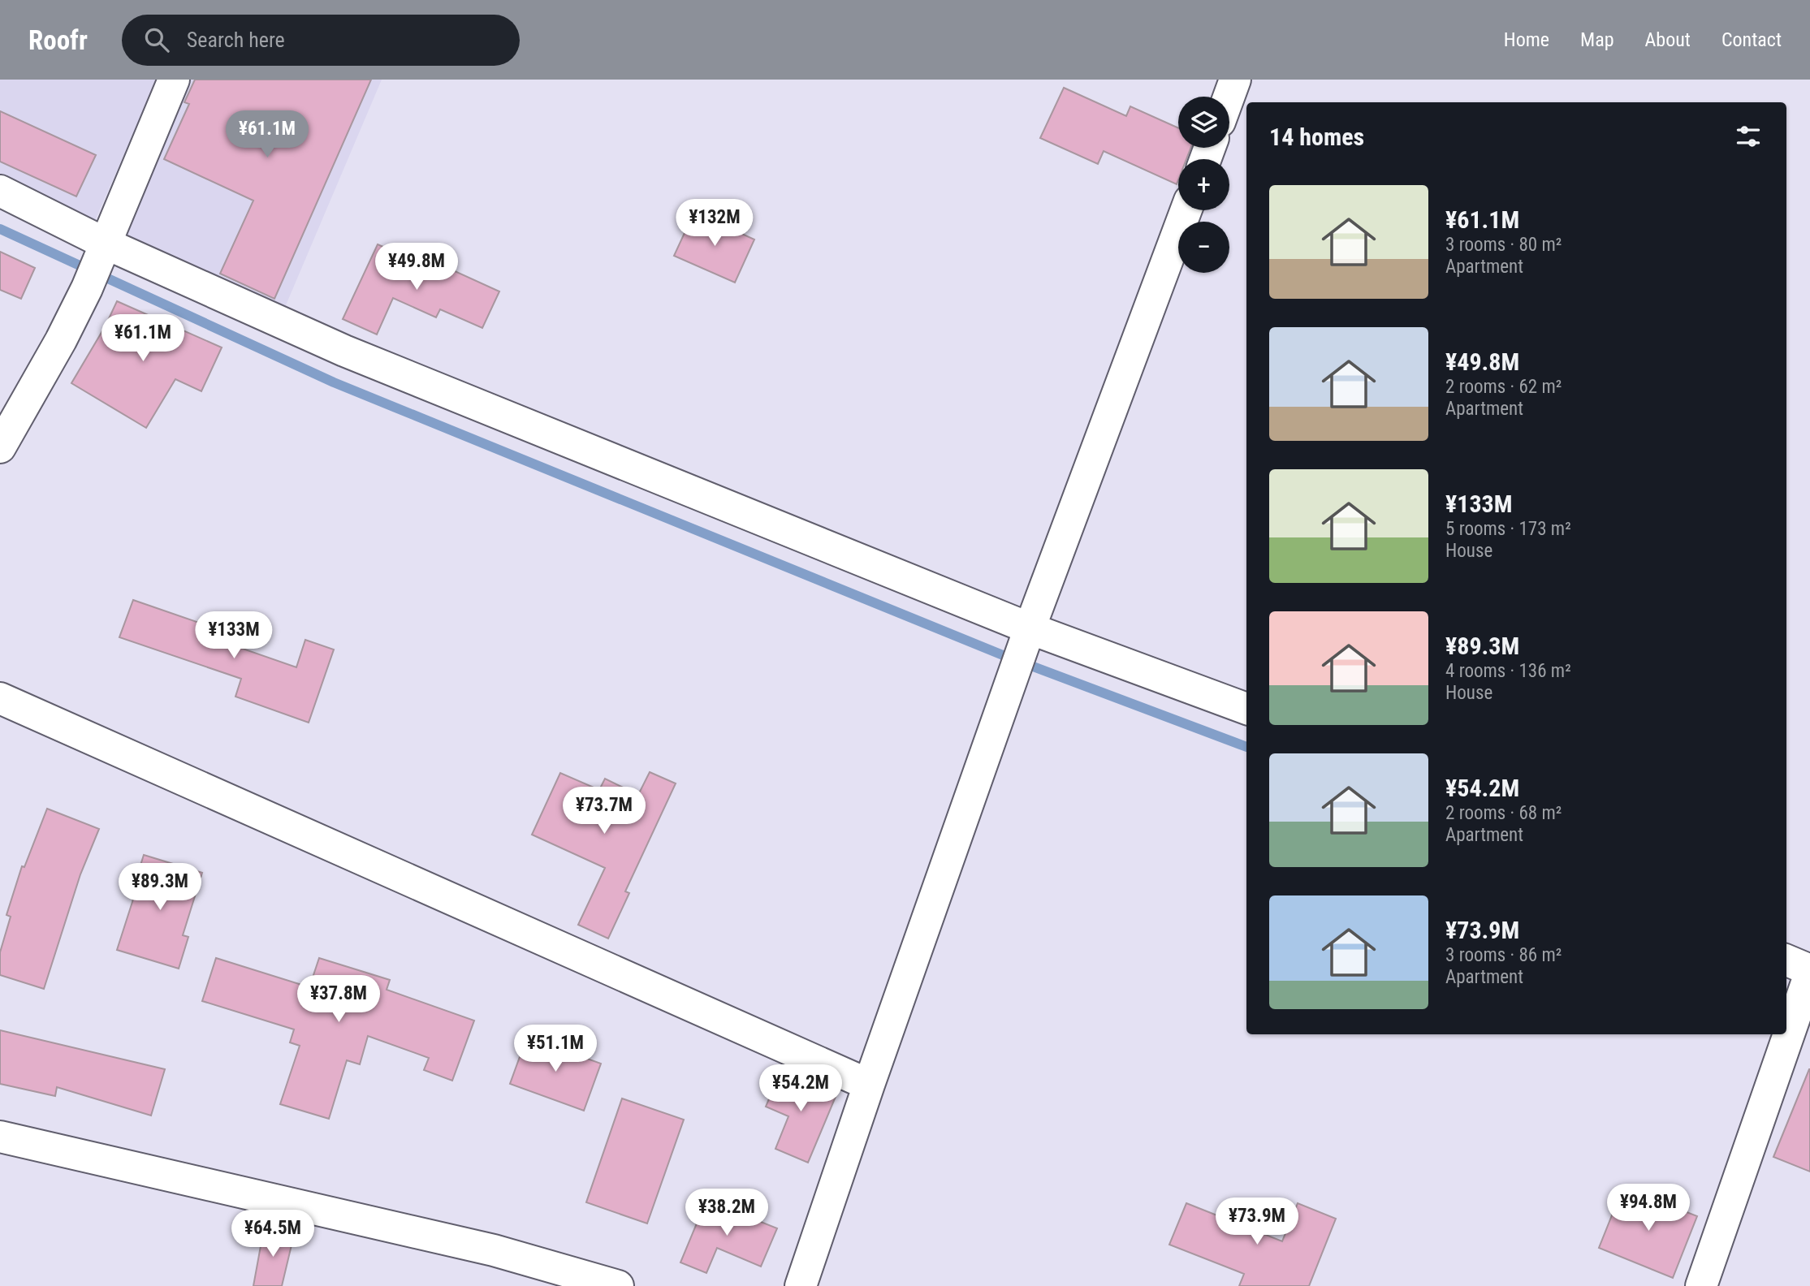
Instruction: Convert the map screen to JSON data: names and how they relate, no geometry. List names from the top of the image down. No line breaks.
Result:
{"page":{"header":"Roofr","search":"Search here","nav":["Home","Map","About","Contact"],"map_buttons":["+","−"],"heading":"14 homes","price":["¥61.1M","¥132M","¥49.8M","¥61.1M","¥133M","¥73.7M","¥89.3M","¥37.8M","¥51.1M","¥54.2M","¥94.8M","¥38.2M","¥73.9M","¥64.5M"],"list":[{"name":"¥61.1M","note":"3 rooms · 80 m² · Apartment"},{"name":"¥49.8M","note":"2 rooms · 62 m² · Apartment"},{"name":"¥133M","note":"5 rooms · 173 m² · House"},{"name":"¥89.3M","note":"4 rooms · 136 m² · House"},{"name":"¥54.2M","note":"2 rooms · 68 m² · Apartment"},{"name":"¥73.9M","note":"3 rooms · 86 m² · Apartment"}]}}
